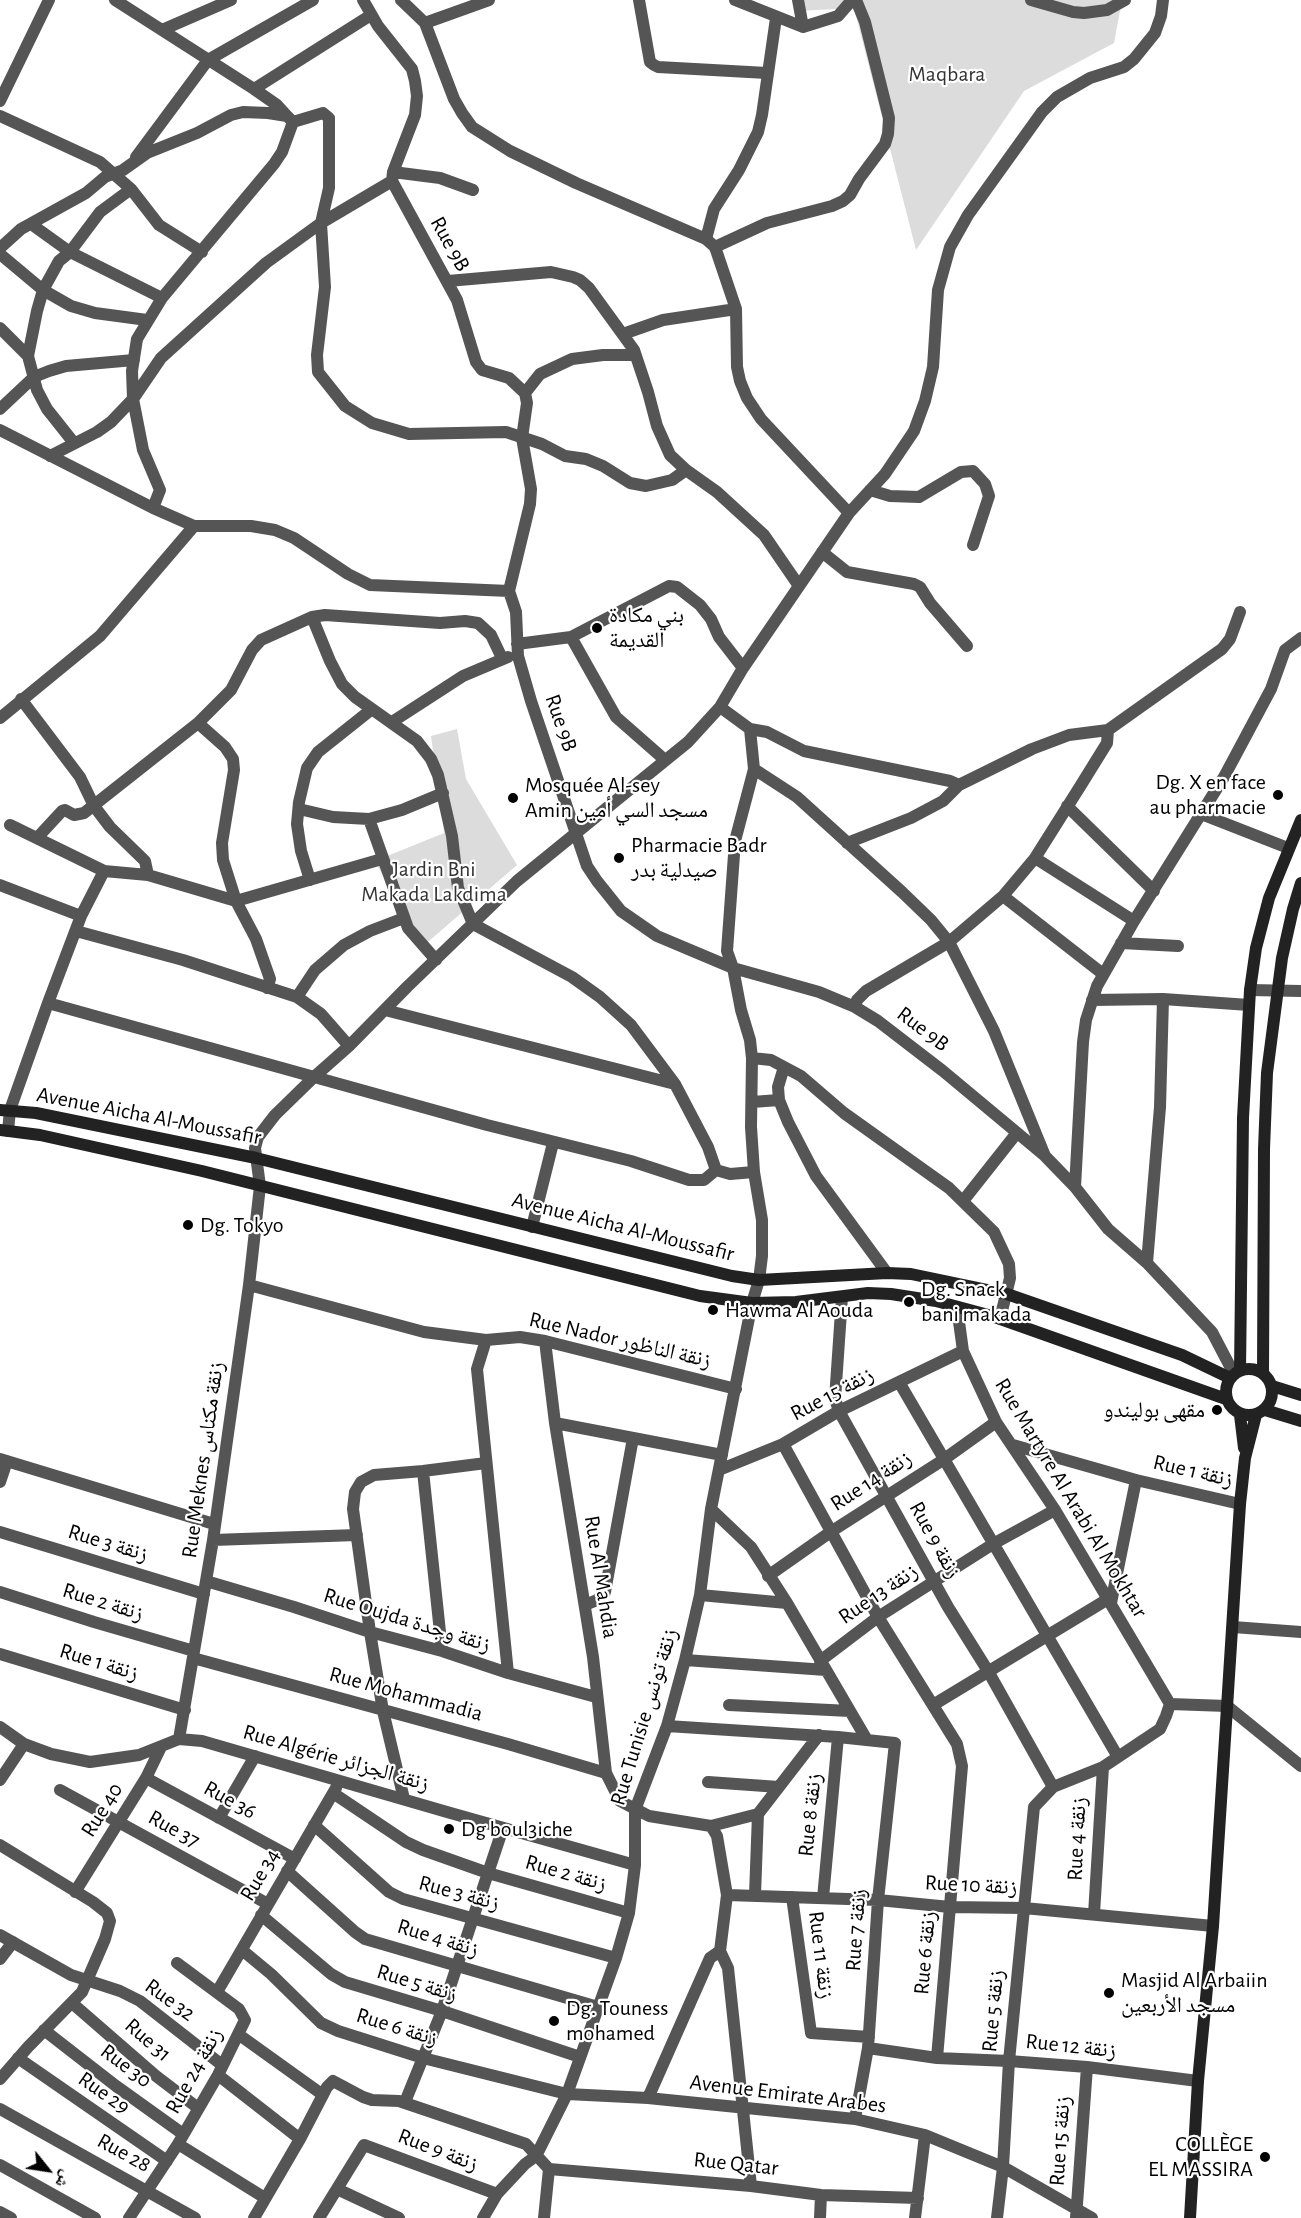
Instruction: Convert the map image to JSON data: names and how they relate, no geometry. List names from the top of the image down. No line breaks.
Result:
{"streets":{"main road":["Avenue Aicha Al-Moussafir"],"street":["Rue 9B","Rue Nador زنقة الناظور","Rue 15 زنقة","Rue Meknes زنقة مكناس","Rue 1 زنقة","Rue 14 زنقة","Rue Martyre Al Arabi Al Mokhtar","Rue 9 زنقة","Rue 3 زنقة","Rue Al Mahdia","Rue 13 زنقة","Rue 2 زنقة","Rue Oujda زنقة وجدة","Rue Mohammadia","Rue Tunisie زنقة تونس","Rue Algérie زنقة الجزائر","Rue 36","Rue 40","Rue 8 زنقة","Rue 37","Rue 4 زنقة","Rue 34","Rue 10 زنقة","Rue 7 زنقة","Rue 6 زنقة","Rue 11 زنقة","Rue 5 زنقة","Rue 32","Rue 31","Rue 12 زنقة","Rue 30","Rue 24 زنقة","Rue 29","Avenue Emirate Arabes","Rue 28","Rue Qatar"]},"crossings":[["Rue 9B","Avenue Aicha Al-Moussafir"],["Rue 9B","Rue Tunisie زنقة تونس"],["Avenue Aicha Al-Moussafir","Rue Meknes زنقة مكناس"],["Avenue Aicha Al-Moussafir","Rue Martyre Al Arabi Al Mokhtar"],["Avenue Aicha Al-Moussafir","Rue 9 زنقة"],["Avenue Aicha Al-Moussafir","Rue Tunisie زنقة تونس"],["Rue Nador زنقة الناظور","Rue Meknes زنقة مكناس"],["Rue Nador زنقة الناظور","Rue Al Mahdia"],["Rue Nador زنقة الناظور","Rue Tunisie زنقة تونس"],["Rue 15 زنقة","Rue Martyre Al Arabi Al Mokhtar"],["Rue 15 زنقة","Rue 9 زنقة"],["Rue 15 زنقة","Rue Tunisie زنقة تونس"],["Rue 15 زنقة","Rue 12 زنقة"],["Rue 15 زنقة","Avenue Emirate Arabes"],["Rue Meknes زنقة مكناس","Rue 1 زنقة"],["Rue Meknes زنقة مكناس","Rue 3 زنقة"],["Rue Meknes زنقة مكناس","Rue 2 زنقة"],["Rue Meknes زنقة مكناس","Rue Oujda زنقة وجدة"],["Rue Meknes زنقة مكناس","Rue Mohammadia"],["Rue Meknes زنقة مكناس","Rue Algérie زنقة الجزائر"],["Rue 1 زنقة","Rue Martyre Al Arabi Al Mokhtar"],["Rue 14 زنقة","Rue Martyre Al Arabi Al Mokhtar"],["Rue 14 زنقة","Rue 9 زنقة"],["Rue Martyre Al Arabi Al Mokhtar","Rue 13 زنقة"],["Rue 9 زنقة","Rue 13 زنقة"],["Rue 9 زنقة","Rue Tunisie زنقة تونس"],["Rue 9 زنقة","Rue 5 زنقة"],["Rue 3 زنقة","Rue Oujda زنقة وجدة"],["Rue 3 زنقة","Rue Tunisie زنقة تونس"],["Rue 3 زنقة","Rue 34"],["Rue Al Mahdia","Rue Oujda زنقة وجدة"],["Rue Al Mahdia","Rue Mohammadia"],["Rue Al Mahdia","Rue Tunisie زنقة تونس"],["Rue 2 زنقة","Rue Mohammadia"],["Rue 2 زنقة","Rue Tunisie زنقة تونس"],["Rue 2 زنقة","Rue 34"],["Rue Tunisie زنقة تونس","Rue Algérie زنقة الجزائر"],["Rue Tunisie زنقة تونس","Rue 4 زنقة"],["Rue Tunisie زنقة تونس","Rue 6 زنقة"],["Rue Tunisie زنقة تونس","Rue 5 زنقة"],["Rue Tunisie زنقة تونس","Avenue Emirate Arabes"],["Rue Algérie زنقة الجزائر","Rue 34"],["Rue 36","Rue 40"],["Rue 36","Rue 34"],["Rue 40","Rue 37"],["Rue 8 زنقة","Rue 10 زنقة"],["Rue 37","Rue 34"],["Rue 37","Rue 5 زنقة"],["Rue 4 زنقة","Rue 34"],["Rue 4 زنقة","Rue 10 زنقة"],["Rue 34","Rue 6 زنقة"],["Rue 34","Rue 5 زنقة"],["Rue 34","Rue 24 زنقة"],["Rue 10 زنقة","Rue 7 زنقة"],["Rue 10 زنقة","Rue 6 زنقة"],["Rue 10 زنقة","Rue 11 زنقة"],["Rue 10 زنقة","Rue 5 زنقة"],["Rue 7 زنقة","Rue 11 زنقة"],["Rue 7 زنقة","Rue 12 زنقة"],["Rue 7 زنقة","Avenue Emirate Arabes"],["Rue 6 زنقة","Rue 12 زنقة"],["Rue 6 زنقة","Avenue Emirate Arabes"],["Rue 11 زنقة","Rue 12 زنقة"],["Rue 5 زنقة","Rue 12 زنقة"],["Rue 5 زنقة","Avenue Emirate Arabes"],["Rue 32","Rue 24 زنقة"],["Rue 31","Rue 24 زنقة"],["Rue 30","Rue 24 زنقة"],["Rue 24 زنقة","Rue 29"],["Rue 24 زنقة","Rue 28"]],"parks":["Maqbara","Jardin Bni Makada Lakdima"],"places":["بني مكادة القديمة","Dg. X en face au pharmacie","Mosquée Al-sey Amin مسجد السي أمين","Pharmacie Badr صيدلية بدر","Dg. Tokyo","Dg. Snack bani makada","Hawma Al Aouda","مقهى بوليندو","Dg boul3iche","Masjid Al Arbaiin مسجد الأربعين","Dg. Touness mohamed","COLLÈGE EL MASSIRA"],"north":"bottom right"}
